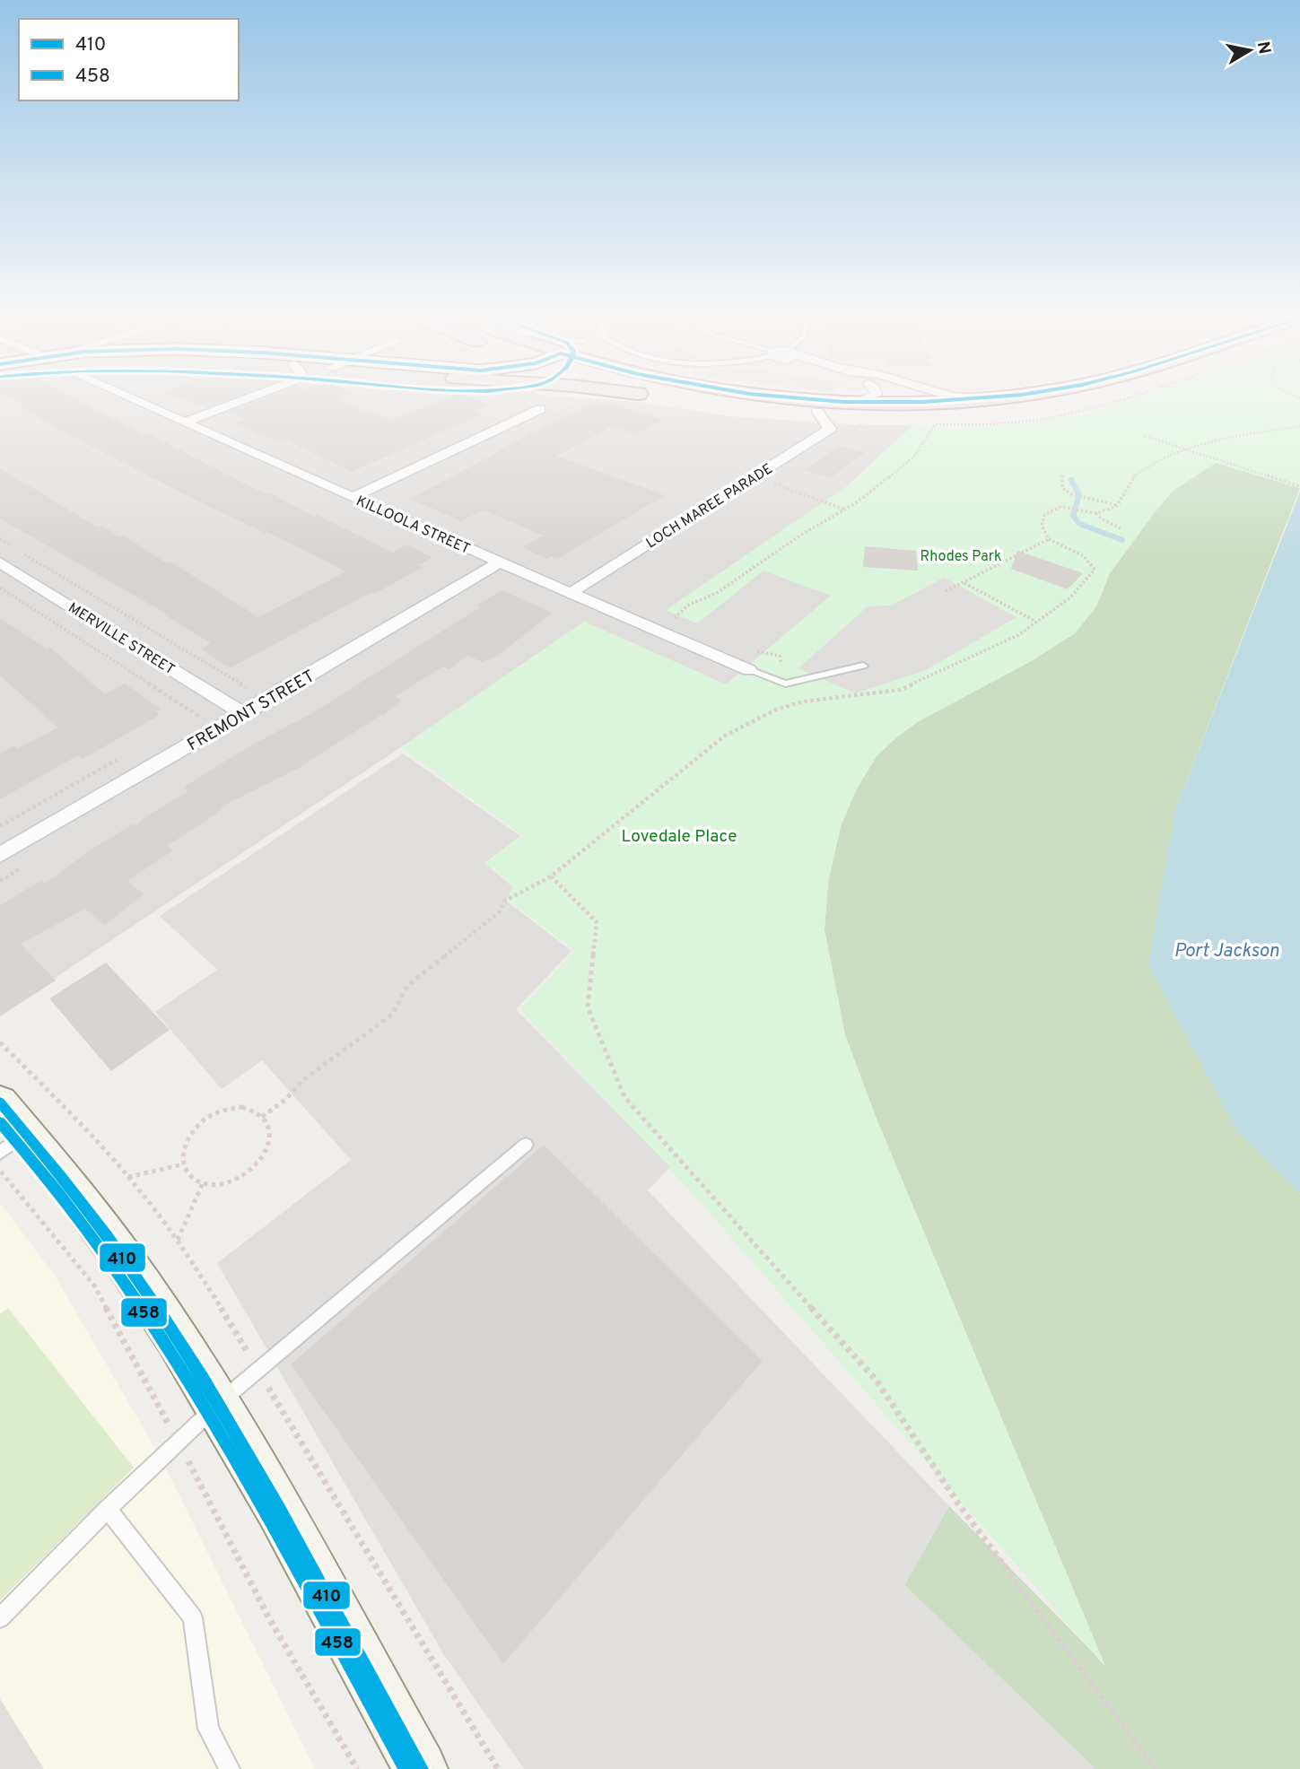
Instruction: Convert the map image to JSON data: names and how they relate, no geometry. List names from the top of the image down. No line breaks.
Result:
{"streets":{"street":["LOCH MAREE PARADE","KILLOOLA STREET","MERVILLE STREET","FREMONT STREET"]},"crossings":[["LOCH MAREE PARADE","KILLOOLA STREET"],["KILLOOLA STREET","FREMONT STREET"],["MERVILLE STREET","FREMONT STREET"]],"water":["Port Jackson"],"parks":["Rhodes Park","Lovedale Place"],"lines":["transit line 410","transit line 458"],"legend":["410","458"],"north":"right"}
